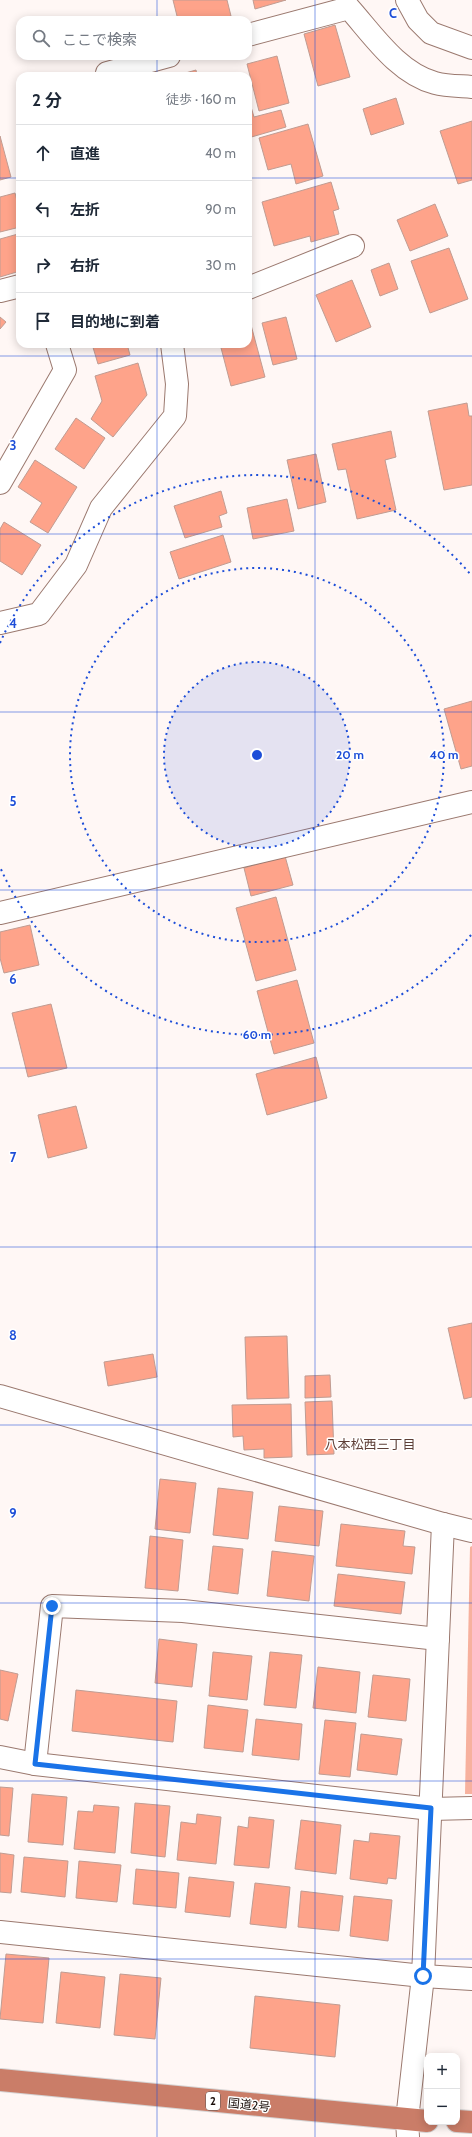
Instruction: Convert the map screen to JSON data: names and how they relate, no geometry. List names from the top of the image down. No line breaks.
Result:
{"streets":{"highway":["2","国道2号"]},"districts":["八本松西三丁目"],"page":{"search":"ここで検索","heading":["2 分","徒歩 · 160 m"],"list":[["直進","40 m"],["左折","90 m"],["右折","30 m"],"目的地に到着"],"map_buttons":["+","−"]},"grid":{"columns":["C"],"rows":["3","4","5","6","7","8","9"]},"rings":["20 m","40 m","60 m"]}
